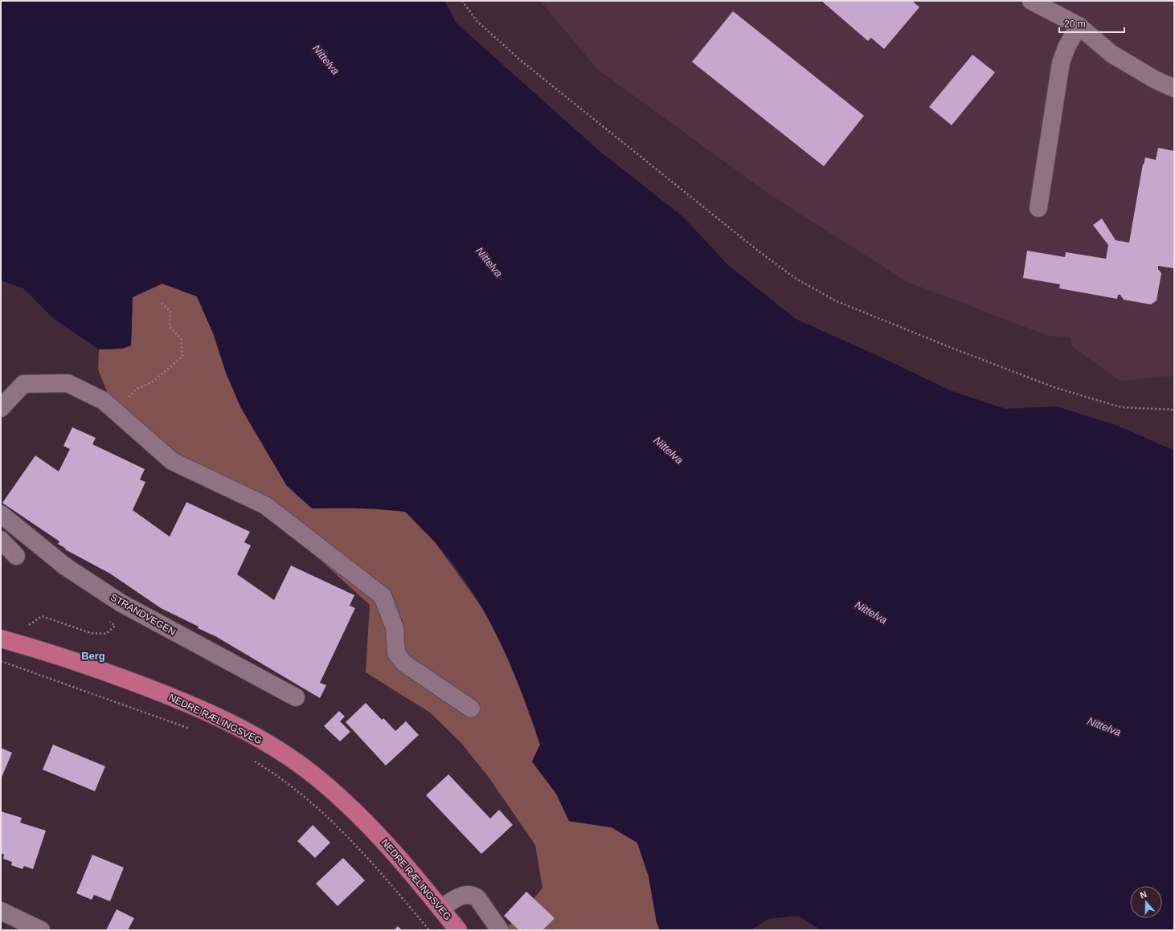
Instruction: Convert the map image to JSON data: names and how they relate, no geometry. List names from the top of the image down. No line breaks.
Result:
{"streets":{"main road":["NEDRE RÆLINGSVEG"],"street":["STRANDVEGEN"]},"districts":["Berg"],"water":["Nittelva"],"scale_bar":"20 m","north":"top"}
